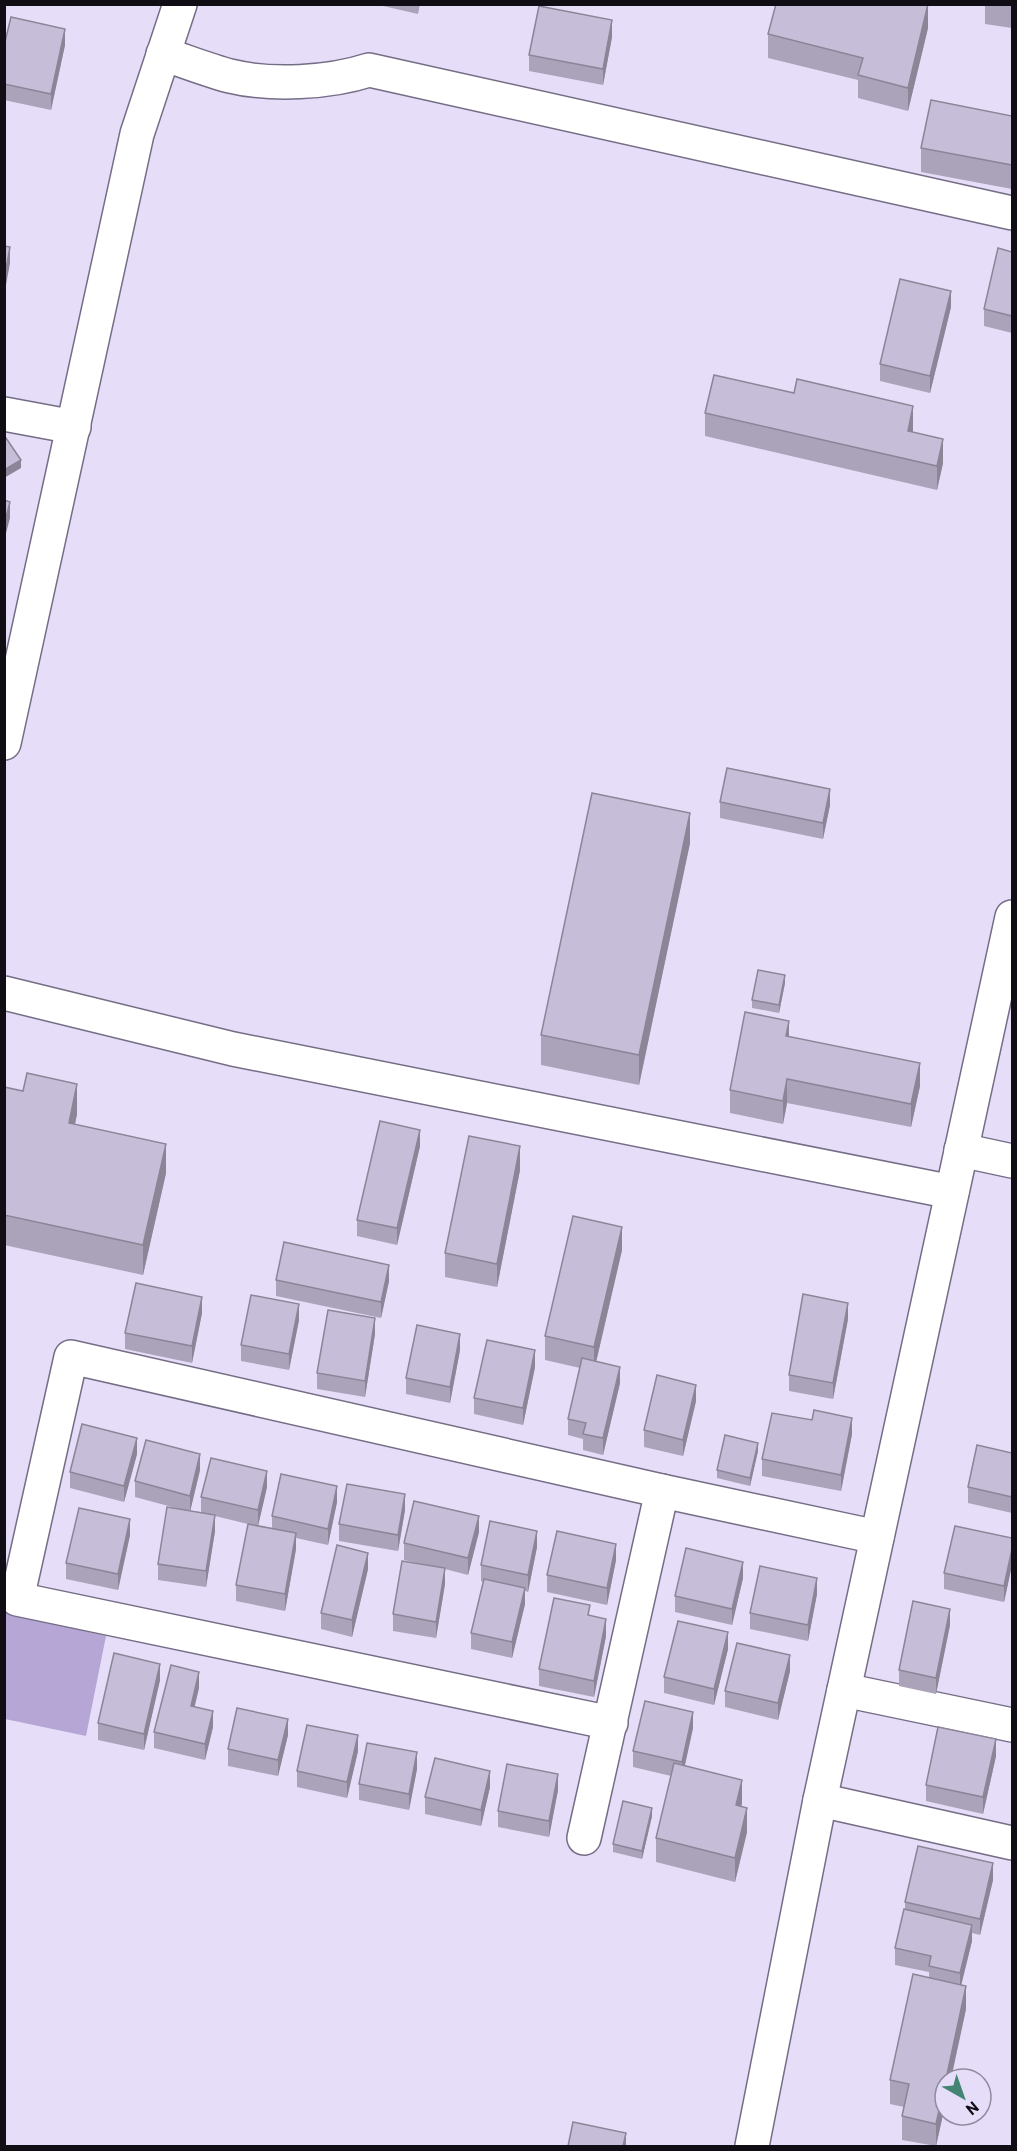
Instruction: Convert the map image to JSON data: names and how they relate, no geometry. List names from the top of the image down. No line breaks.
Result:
{"north":"bottom right"}
